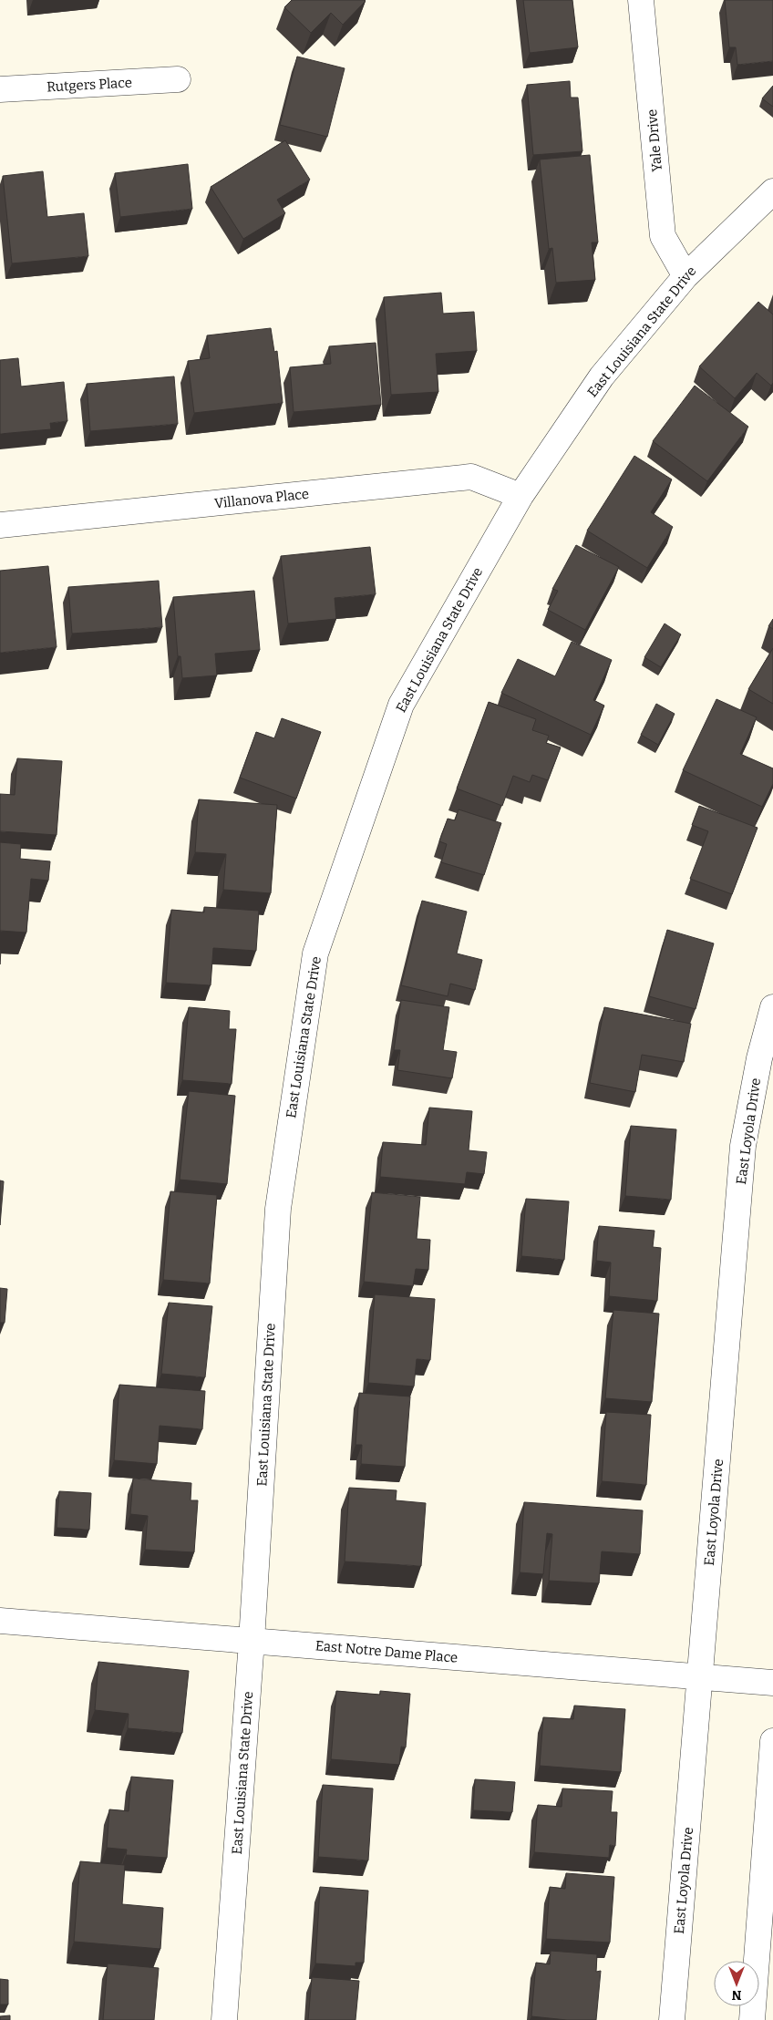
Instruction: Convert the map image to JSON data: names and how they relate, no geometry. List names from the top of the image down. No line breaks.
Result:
{"streets":{"street":["Rutgers Place","Yale Drive","East Louisiana State Drive","Villanova Place","East Loyola Drive","East Notre Dame Place"]},"crossings":[["Yale Drive","East Louisiana State Drive"],["East Louisiana State Drive","Villanova Place"],["East Louisiana State Drive","East Notre Dame Place"],["East Loyola Drive","East Notre Dame Place"]],"north":"bottom"}
